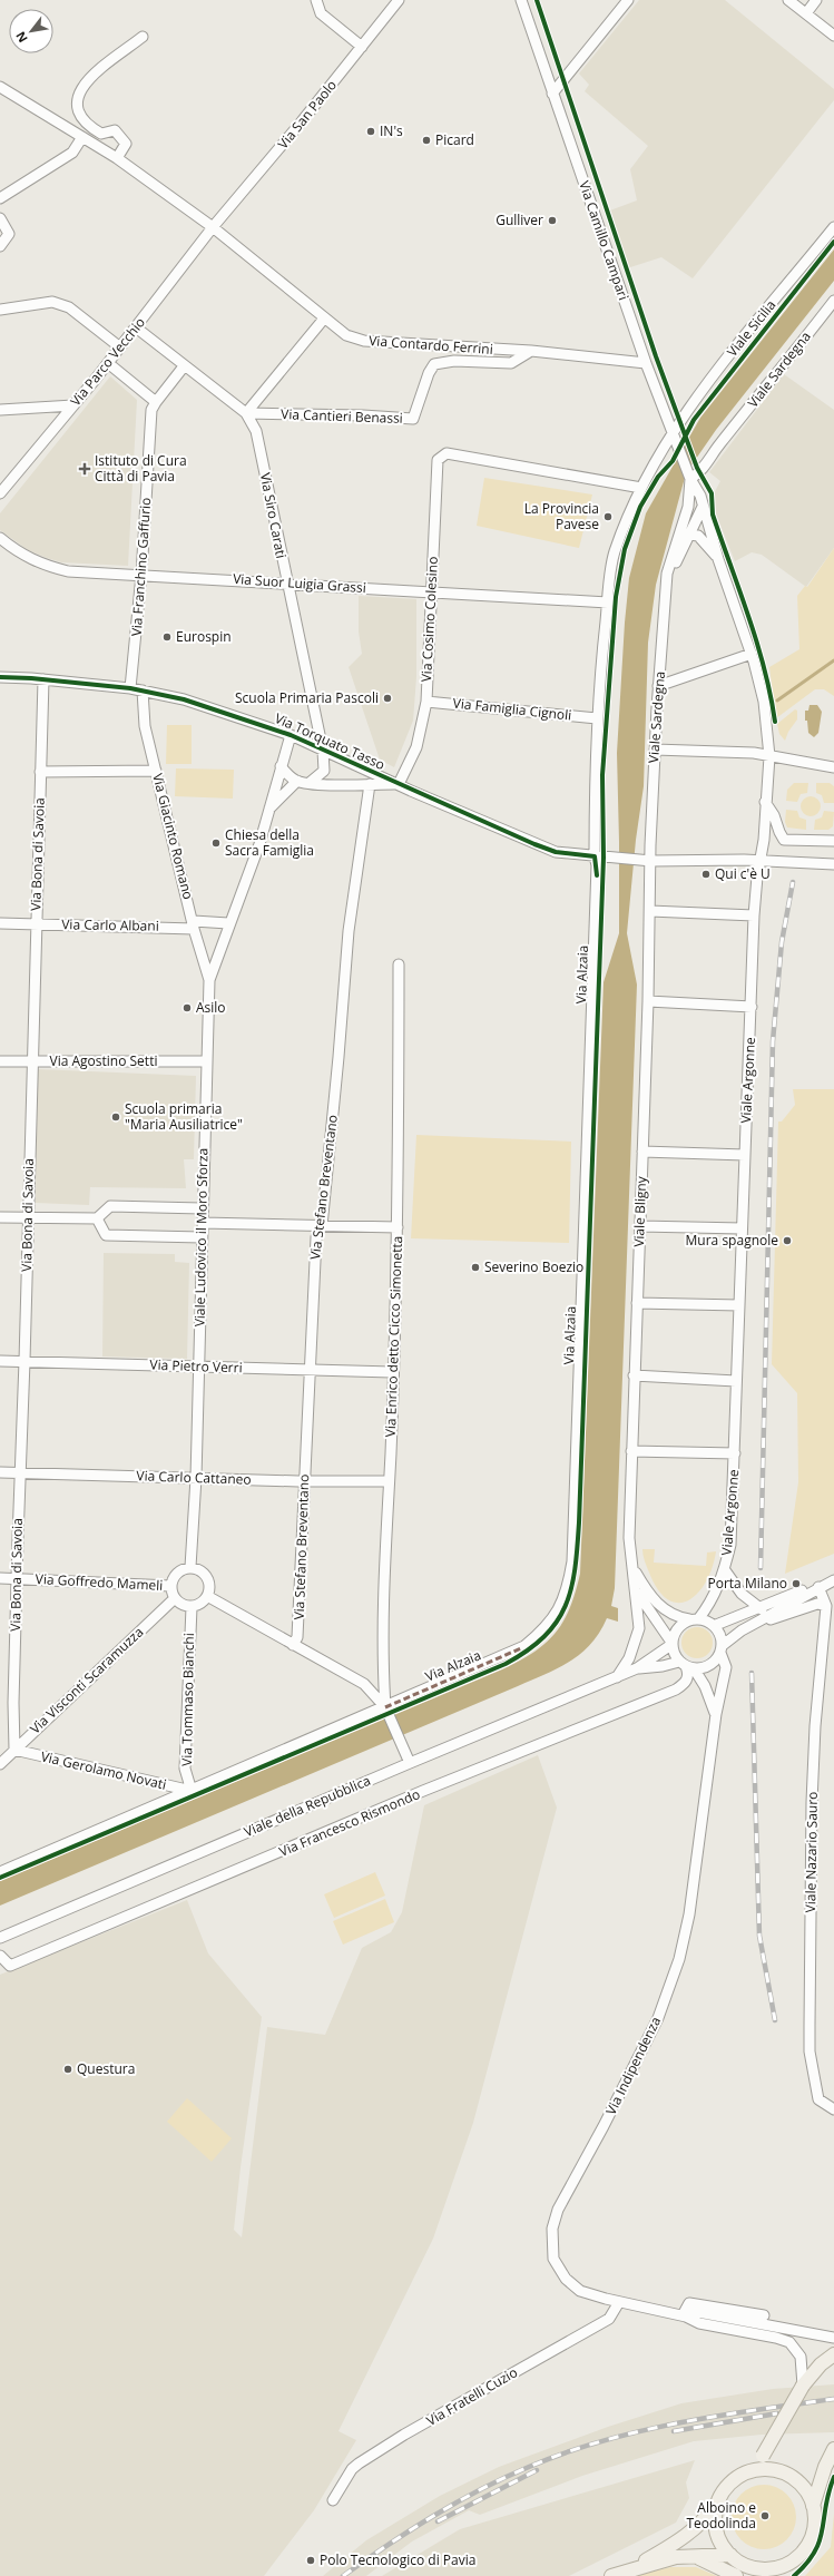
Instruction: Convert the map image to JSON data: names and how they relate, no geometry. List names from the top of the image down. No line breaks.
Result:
{"streets":{"street":["Via San Paolo","Via Camillo Campari","Viale Sicilia","Via Contardo Ferrini","Via Parco Vecchio","Viale Sardegna","Via Cantieri Benassi","Via Siro Carati","Via Franchino Gaffurio","Via Suor Luigia Grassi","Via Cosimo Colesino","Via Famiglia Cignoli","Via Torquato Tasso","Via Giacinto Romano","Via Bona di Savoia","Via Carlo Albani","Via Alzaia","Via Agostino Setti","Viale Argonne","Via Stefano Breventano","Viale Bligny","Viale Ludovico il Moro Sforza","Via Enrico detto Cicco Simonetta","Via Pietro Verri","Via Carlo Cattaneo","Via Goffredo Mameli","Via Visconti Scaramuzza","Via Tommaso Bianchi","Via Gerolamo Novati","Viale della Repubblica","Via Francesco Rismondo","Viale Nazario Sauro","Via Indipendenza","Via Fratelli Cuzio"]},"crossings":[["Via San Paolo","Via Contardo Ferrini"],["Via San Paolo","Via Parco Vecchio"],["Via Camillo Campari","Viale Sicilia"],["Via Camillo Campari","Via Contardo Ferrini"],["Via Camillo Campari","Viale Sardegna"],["Viale Sicilia","Via Suor Luigia Grassi"],["Viale Sicilia","Via Cosimo Colesino"],["Viale Sicilia","Via Alzaia"],["Via Contardo Ferrini","Via Parco Vecchio"],["Via Contardo Ferrini","Via Cantieri Benassi"],["Viale Sardegna","Via Torquato Tasso"],["Viale Sardegna","Viale Argonne"],["Viale Sardegna","Viale Bligny"],["Via Cantieri Benassi","Via Siro Carati"],["Via Siro Carati","Via Suor Luigia Grassi"],["Via Siro Carati","Via Torquato Tasso"],["Via Siro Carati","Viale Ludovico il Moro Sforza"],["Via Franchino Gaffurio","Via Suor Luigia Grassi"],["Via Franchino Gaffurio","Via Torquato Tasso"],["Via Suor Luigia Grassi","Via Cosimo Colesino"],["Via Suor Luigia Grassi","Via Alzaia"],["Via Cosimo Colesino","Via Famiglia Cignoli"],["Via Cosimo Colesino","Via Torquato Tasso"],["Via Famiglia Cignoli","Via Alzaia"],["Via Torquato Tasso","Via Giacinto Romano"],["Via Torquato Tasso","Via Bona di Savoia"],["Via Torquato Tasso","Via Alzaia"],["Via Torquato Tasso","Viale Argonne"],["Via Torquato Tasso","Via Stefano Breventano"],["Via Torquato Tasso","Viale Bligny"],["Via Torquato Tasso","Viale Ludovico il Moro Sforza"],["Via Giacinto Romano","Via Carlo Albani"],["Via Giacinto Romano","Viale Ludovico il Moro Sforza"],["Via Bona di Savoia","Via Carlo Albani"],["Via Bona di Savoia","Via Agostino Setti"],["Via Bona di Savoia","Via Pietro Verri"],["Via Bona di Savoia","Via Carlo Cattaneo"],["Via Bona di Savoia","Via Goffredo Mameli"],["Via Bona di Savoia","Via Visconti Scaramuzza"],["Via Bona di Savoia","Via Gerolamo Novati"],["Via Carlo Albani","Viale Ludovico il Moro Sforza"],["Via Alzaia","Via Enrico detto Cicco Simonetta"],["Via Alzaia","Via Tommaso Bianchi"],["Via Alzaia","Via Gerolamo Novati"],["Via Agostino Setti","Viale Ludovico il Moro Sforza"],["Viale Argonne","Viale Bligny"],["Viale Argonne","Via Francesco Rismondo"],["Viale Argonne","Via Indipendenza"],["Via Stefano Breventano","Via Pietro Verri"],["Via Stefano Breventano","Via Carlo Cattaneo"],["Viale Bligny","Viale della Repubblica"],["Viale Bligny","Via Francesco Rismondo"],["Viale Bligny","Via Indipendenza"],["Viale Ludovico il Moro Sforza","Via Pietro Verri"],["Viale Ludovico il Moro Sforza","Via Carlo Cattaneo"],["Viale Ludovico il Moro Sforza","Via Goffredo Mameli"],["Viale Ludovico il Moro Sforza","Via Visconti Scaramuzza"],["Viale Ludovico il Moro Sforza","Via Tommaso Bianchi"],["Via Enrico detto Cicco Simonetta","Via Pietro Verri"],["Via Enrico detto Cicco Simonetta","Via Carlo Cattaneo"],["Via Goffredo Mameli","Via Visconti Scaramuzza"],["Via Goffredo Mameli","Via Tommaso Bianchi"],["Via Visconti Scaramuzza","Via Tommaso Bianchi"],["Via Visconti Scaramuzza","Via Gerolamo Novati"],["Via Tommaso Bianchi","Via Gerolamo Novati"],["Via Francesco Rismondo","Via Indipendenza"],["Via Indipendenza","Via Fratelli Cuzio"]],"places":{"other":["IN's","Picard","Gulliver","La Provincia Pavese","Eurospin","Scuola Primaria Pascoli","Chiesa della Sacra Famiglia","Qui c'è U","Asilo","Scuola primaria \"Maria Ausiliatrice\"","Mura spagnole","Severino Boezio","Porta Milano","Questura","Alboino e Teodolinda","Polo Tecnologico di Pavia"],"health":["Istituto di Cura Città di Pavia"]},"north":"bottom left"}
